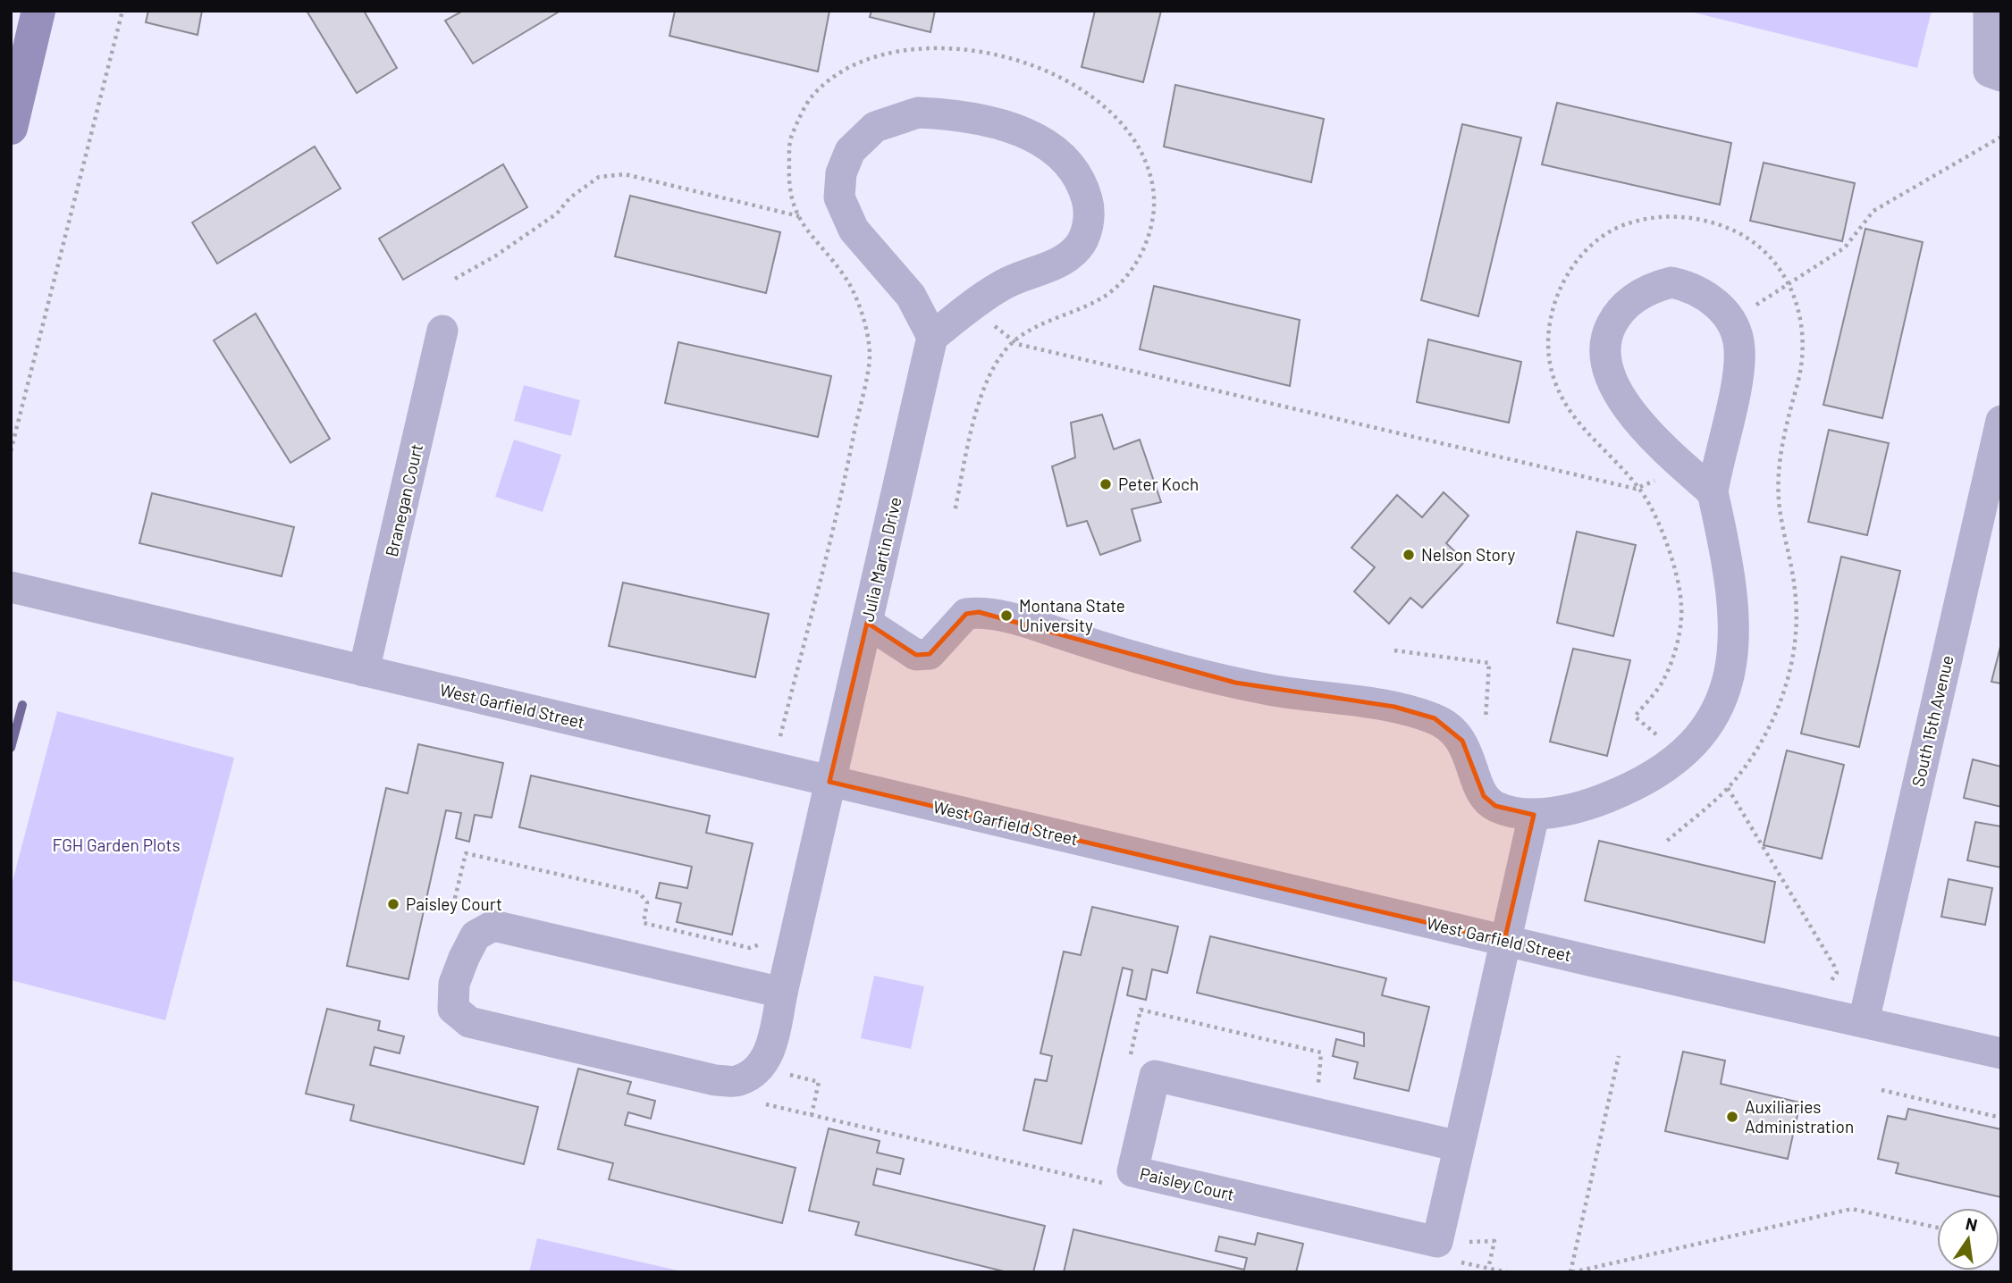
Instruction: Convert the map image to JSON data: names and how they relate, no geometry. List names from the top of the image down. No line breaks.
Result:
{"streets":{"street":["Branegan Court","Julia Martin Drive","West Garfield Street","South 15th Avenue","Paisley Court"]},"crossings":[["Branegan Court","West Garfield Street"],["Julia Martin Drive","West Garfield Street"],["West Garfield Street","South 15th Avenue"]],"parks":["FGH Garden Plots"],"places":["Peter Koch","Nelson Story","Montana State University","Paisley Court","Auxiliaries Administration"],"north":"top"}
